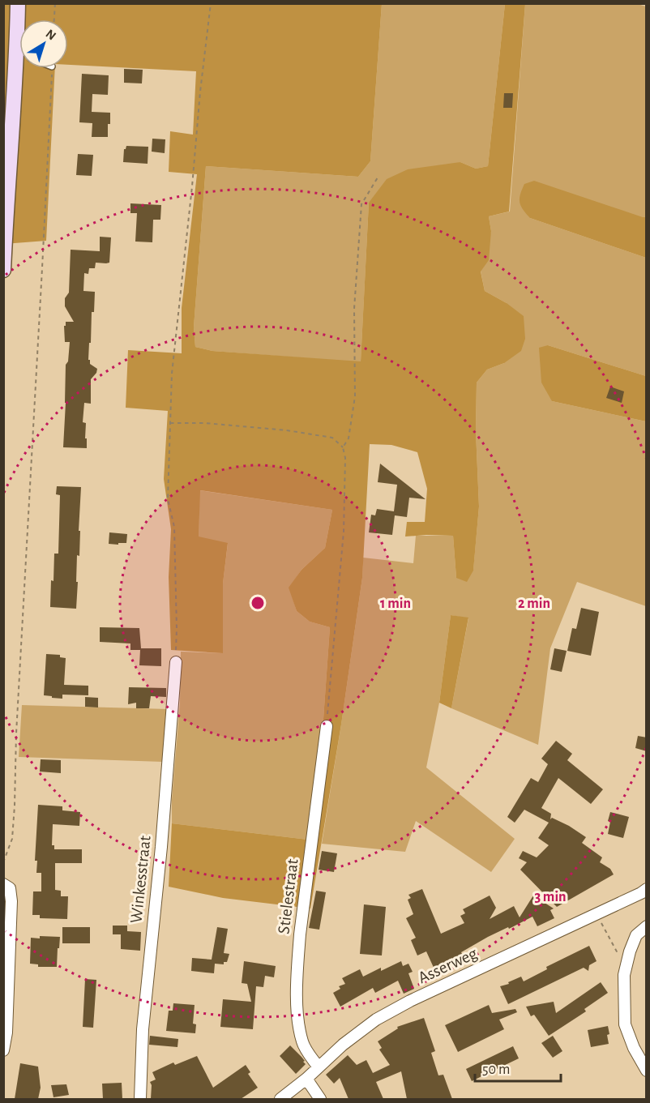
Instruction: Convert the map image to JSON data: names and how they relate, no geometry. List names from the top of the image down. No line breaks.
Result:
{"streets":{"street":["Winkesstraat","Stielestraat","Asserweg"]},"crossings":[["Stielestraat","Asserweg"]],"scale_bar":"50 m","north":"top right","rings":["1 min","2 min","3 min"]}
